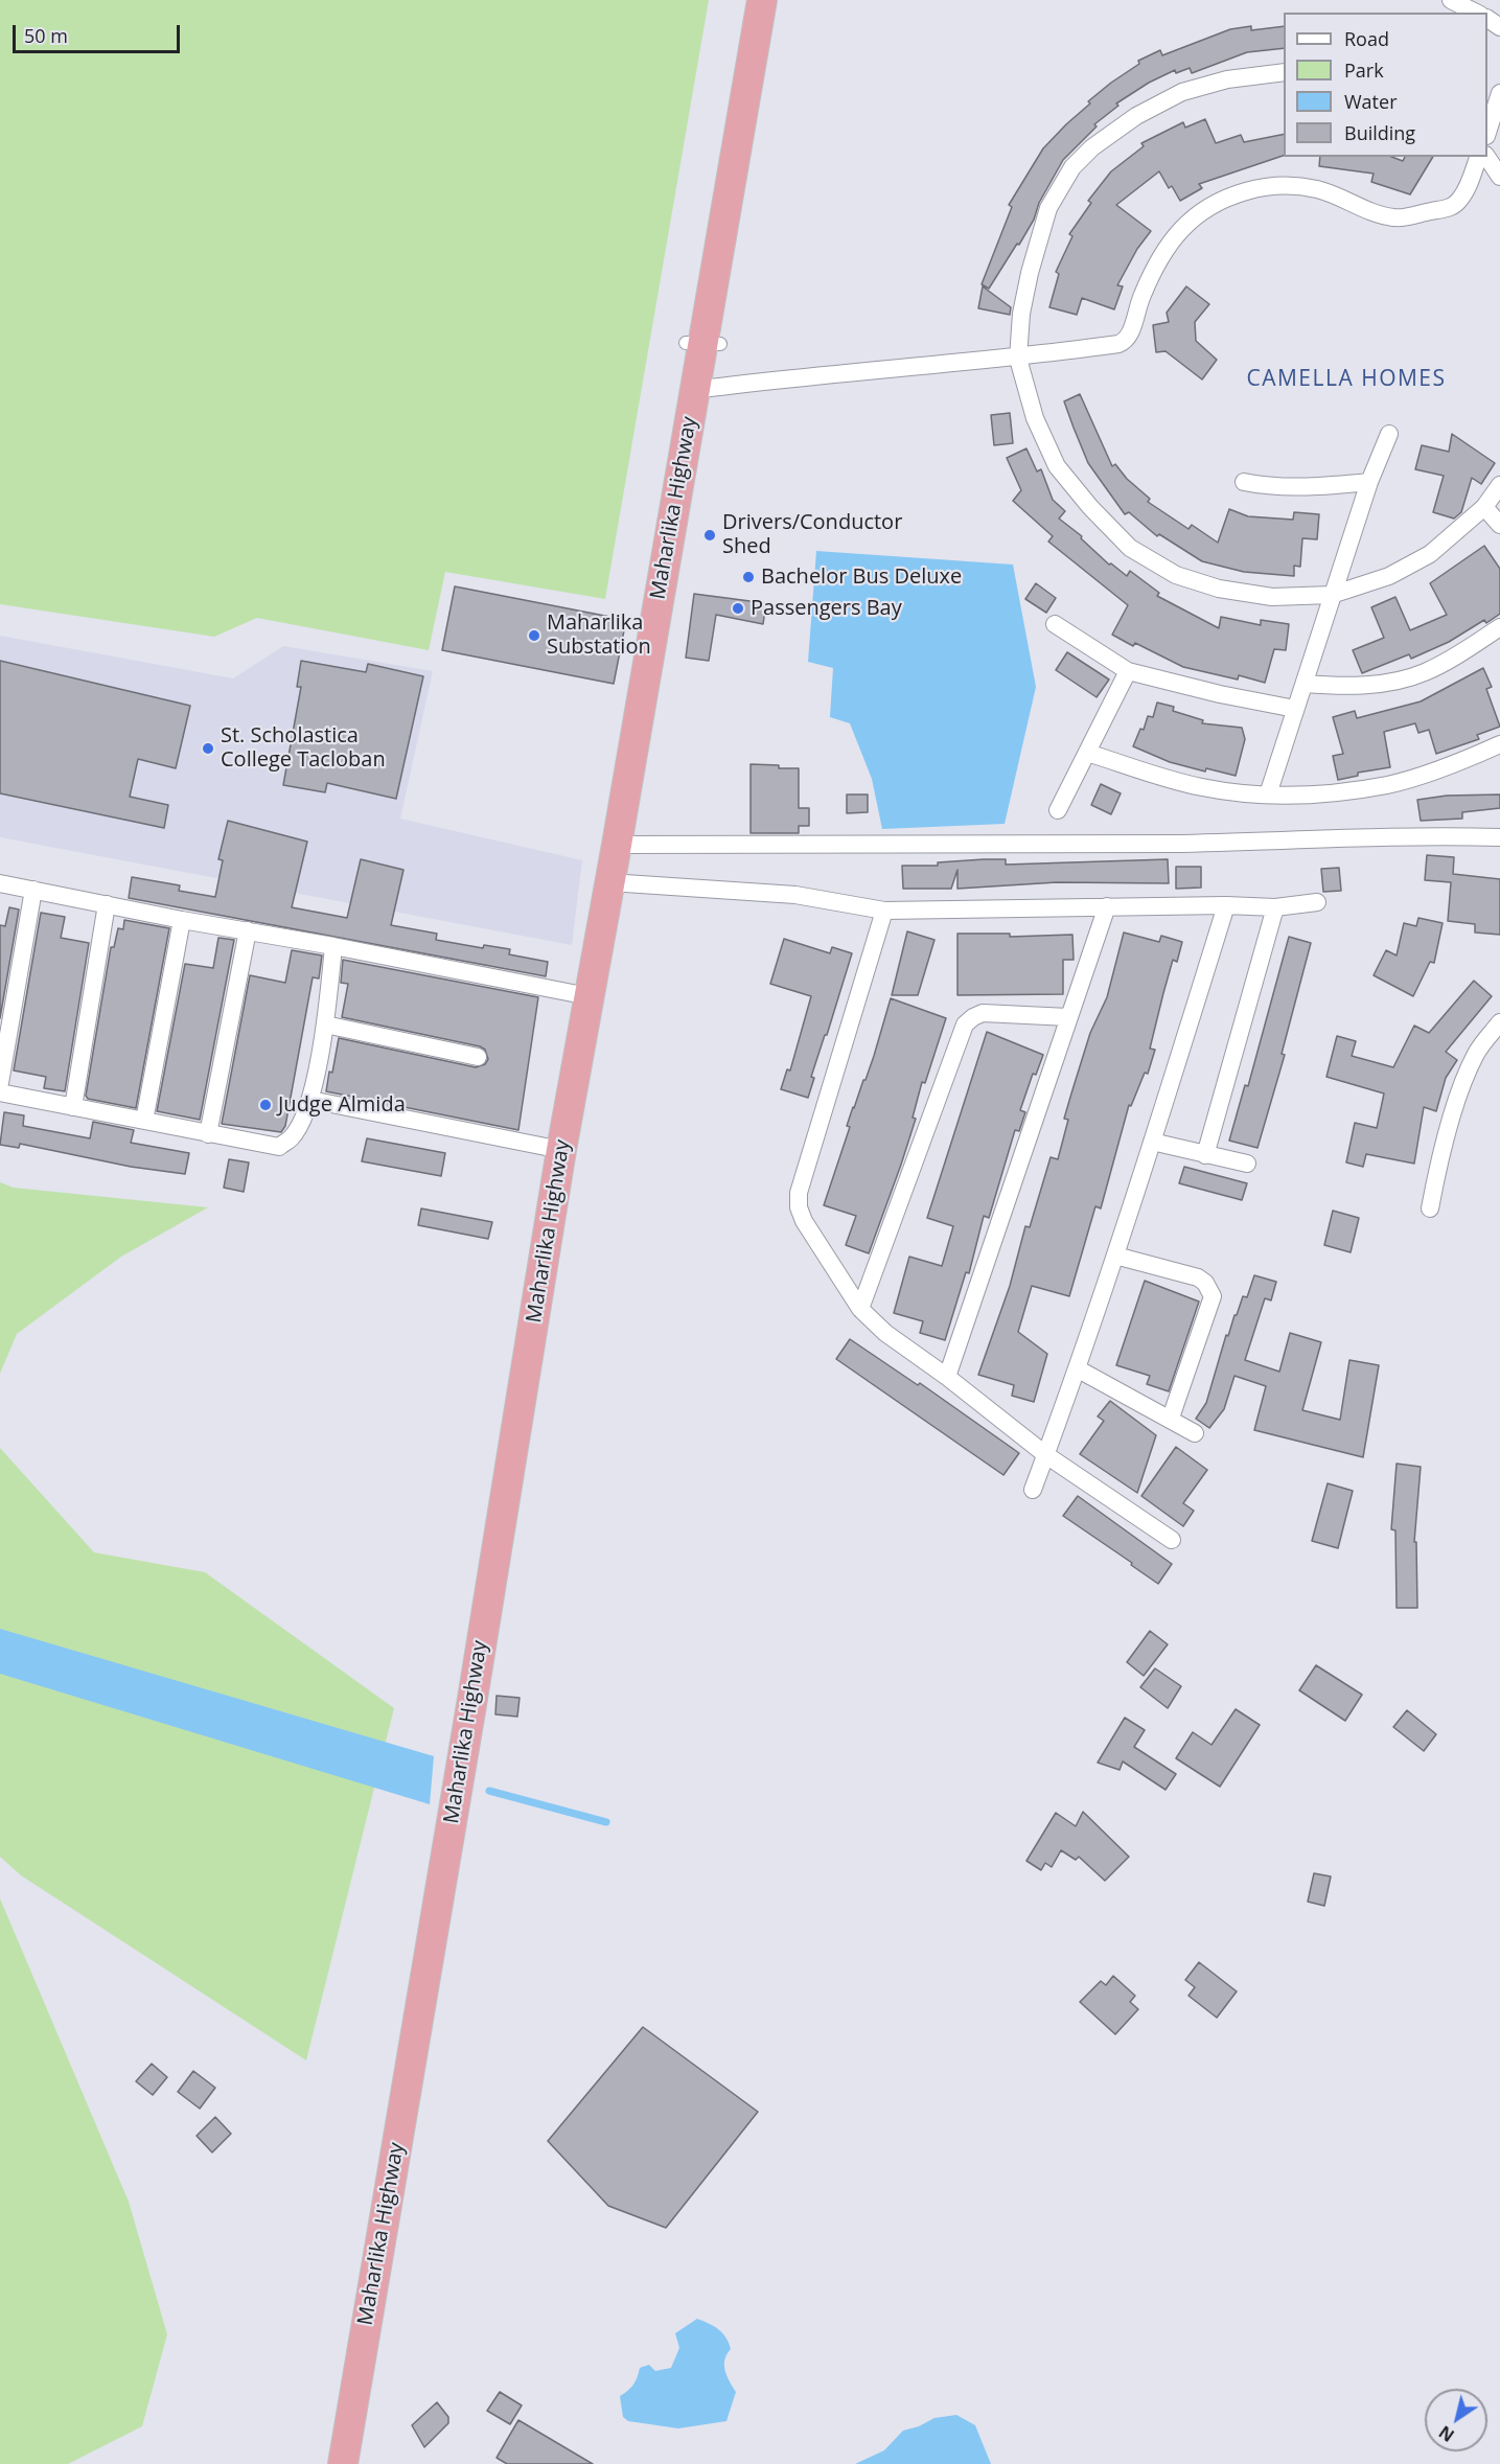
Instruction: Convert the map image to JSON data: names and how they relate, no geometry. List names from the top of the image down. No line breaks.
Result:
{"streets":{"highway":["Maharlika Highway"]},"districts":["CAMELLA HOMES"],"places":["Drivers/Conductor Shed","Bachelor Bus Deluxe","Passengers Bay","Maharlika Substation","St. Scholastica College Tacloban","Judge Almida"],"legend":["Road","Park","Water","Building"],"scale_bar":"50 m","north":"bottom left"}
